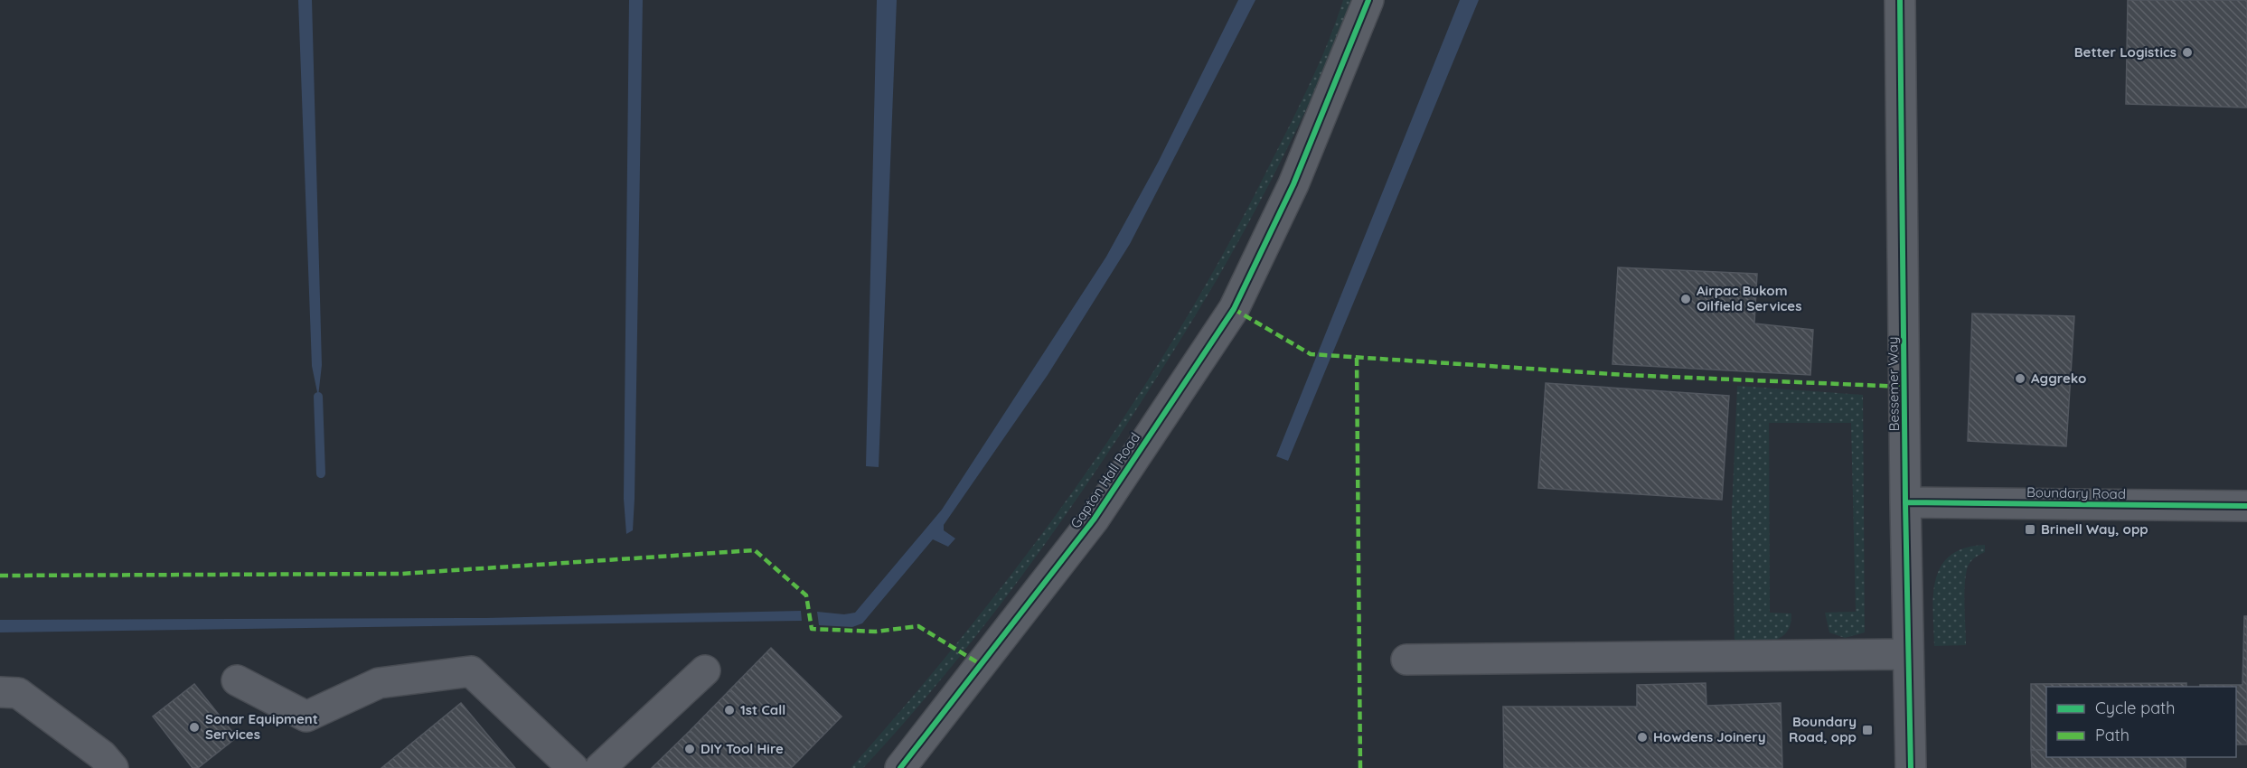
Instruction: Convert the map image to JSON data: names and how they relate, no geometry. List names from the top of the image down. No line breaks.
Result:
{"streets":{"street":["Bessemer Way","Gapton Hall Road","Boundary Road"]},"crossings":[["Bessemer Way","Boundary Road"]],"places":{"other":["Better Logistics","Airpac Bukom Oilfield Services","Aggreko","1st Call","Sonar Equipment Services","Howdens Joinery","DIY Tool Hire"],"transit":["Brinell Way, opp","Boundary Road, opp"]},"legend":["Cycle path","Path"]}
